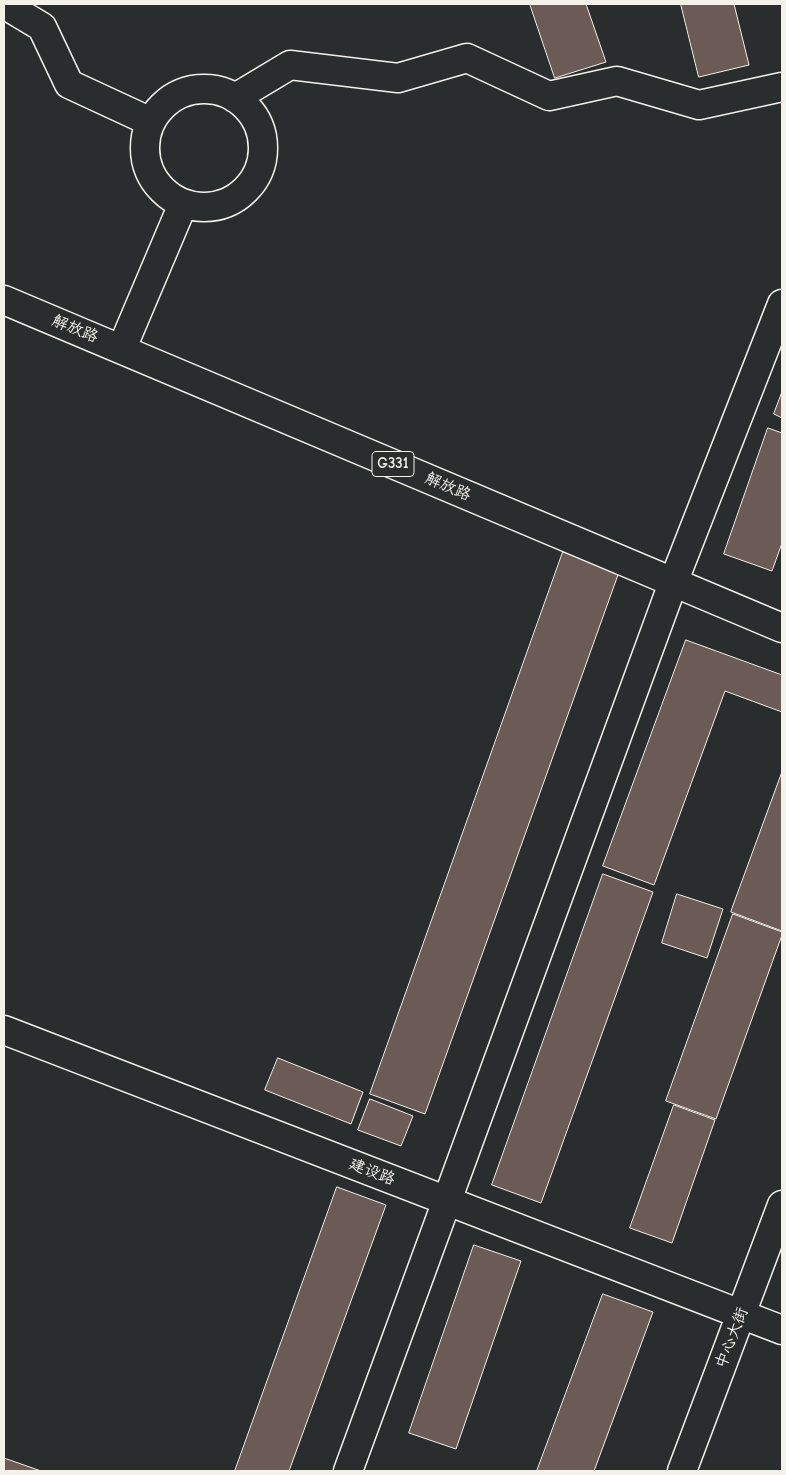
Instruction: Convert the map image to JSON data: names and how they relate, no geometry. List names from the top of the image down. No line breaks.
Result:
{"streets":{"main road":["解放路","G331","建设路","中心大街"]},"crossings":[["建设路","中心大街"]]}
